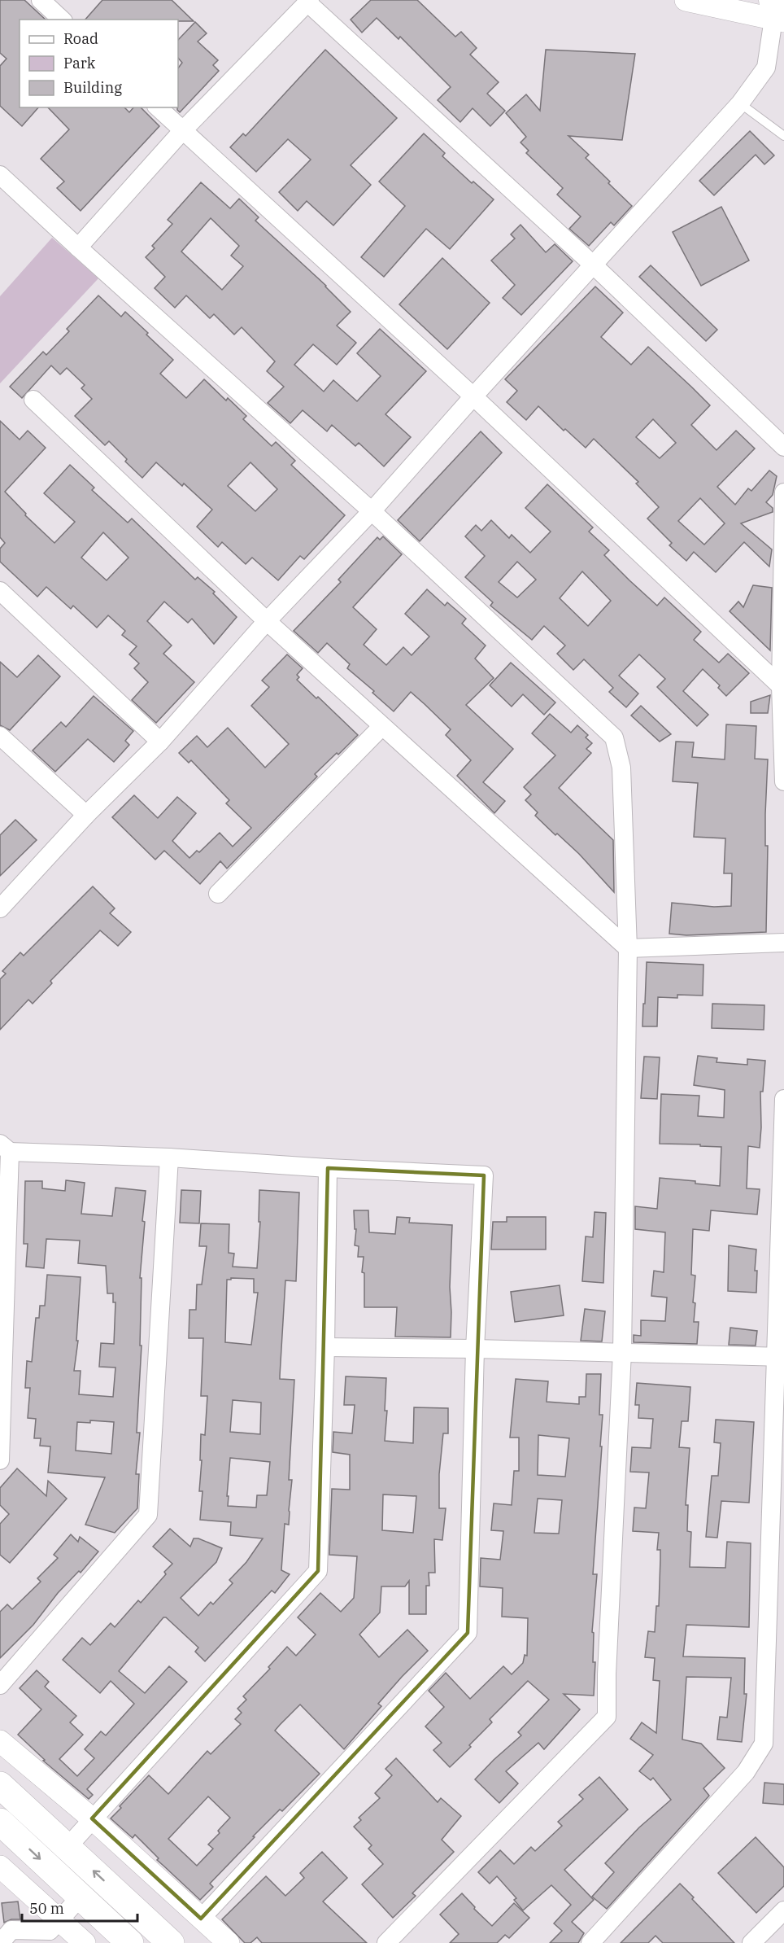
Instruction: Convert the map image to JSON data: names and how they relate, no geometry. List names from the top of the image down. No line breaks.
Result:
{"legend":["Road","Park","Building"],"scale_bar":"50 m"}
